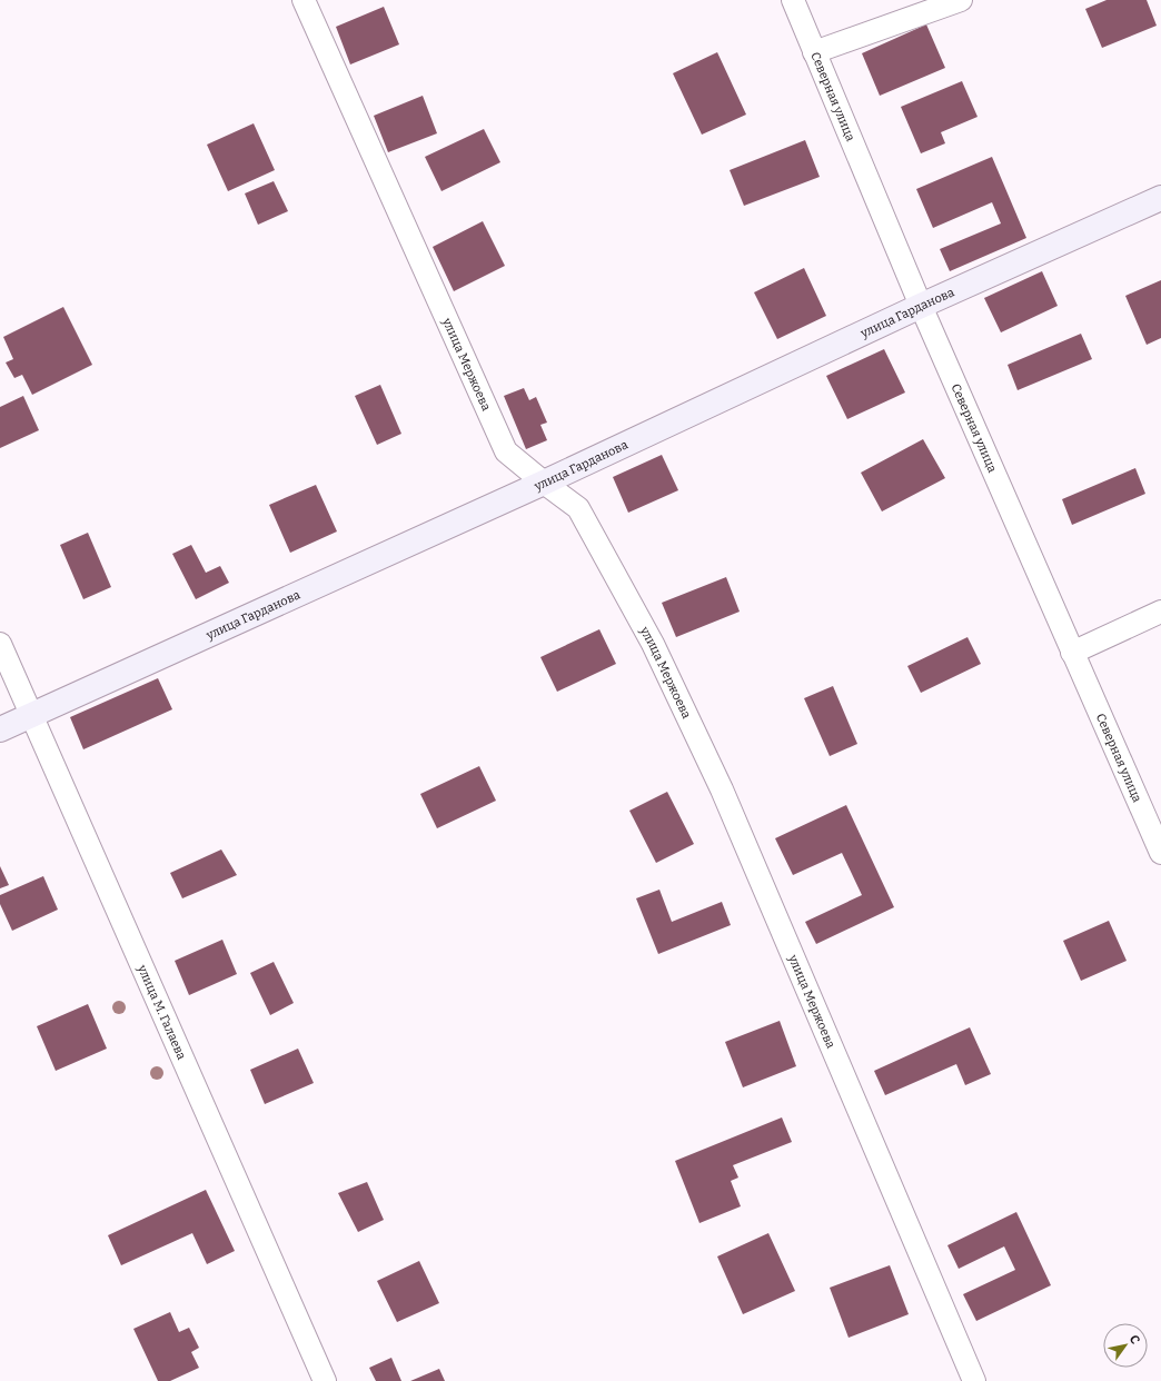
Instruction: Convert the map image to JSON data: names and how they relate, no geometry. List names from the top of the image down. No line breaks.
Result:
{"streets":{"street":["Северная улица","улица Гарданова","улица Мержоева","улица М. Галаева"]},"crossings":[["Северная улица","улица Гарданова"],["улица Гарданова","улица Мержоева"],["улица Гарданова","улица М. Галаева"]],"north":"top right"}
